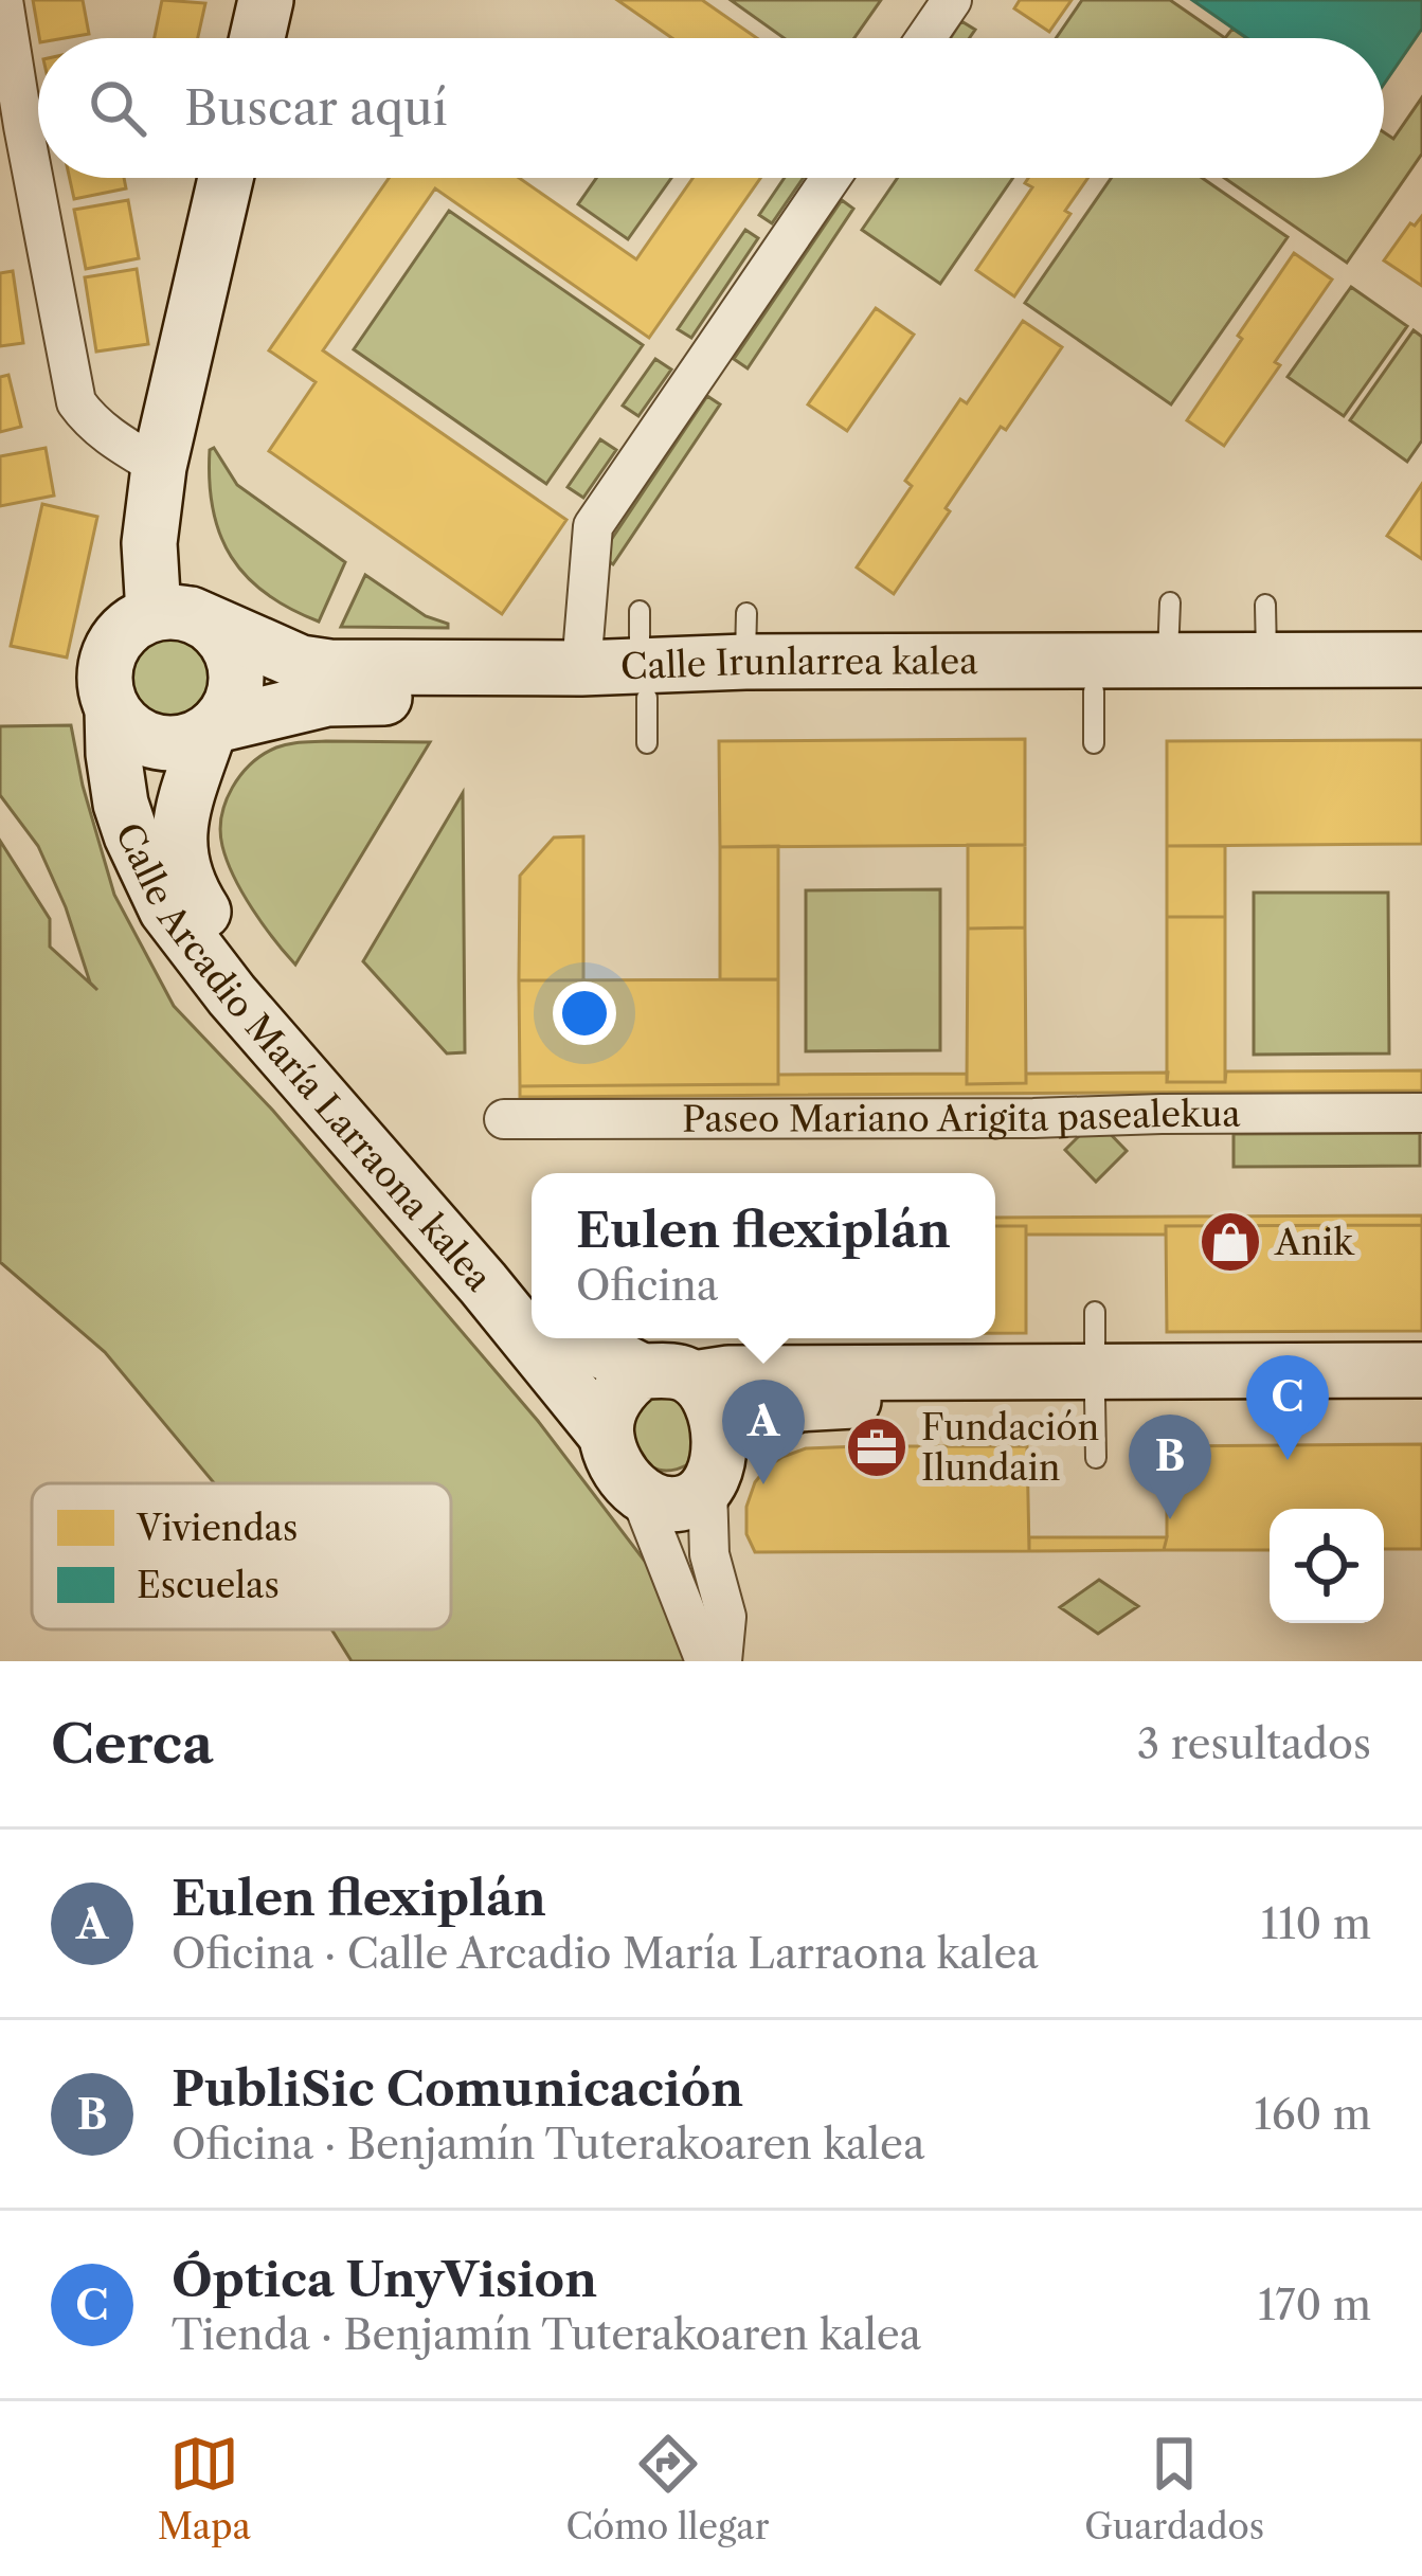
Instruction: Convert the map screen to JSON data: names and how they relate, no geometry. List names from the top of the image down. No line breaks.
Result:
{"streets":{"street":["Calle Irunlarrea kalea","Calle Arcadio María Larraona kalea","Paseo Mariano Arigita pasealekua"]},"crossings":[["Calle Irunlarrea kalea","Calle Arcadio María Larraona kalea"]],"places":{"shop":["Anik"],"office":["Fundación Ilundain"]},"legend":["Viviendas","Escuelas"],"page":{"search":"Buscar aquí","popup":["Eulen flexiplán","Oficina"],"pins":["C","A","B"],"heading":["Cerca","3 resultados"],"list":[{"mark":"A","name":"Eulen flexiplán","note":"Oficina · Calle Arcadio María Larraona kalea","value":"110 m"},{"mark":"B","name":"PubliSic Comunicación","note":"Oficina · Benjamín Tuterakoaren kalea","value":"160 m"},{"mark":"C","name":"Óptica UnyVision","note":"Tienda · Benjamín Tuterakoaren kalea","value":"170 m"}],"nav":["Mapa","Cómo llegar","Guardados"]}}
